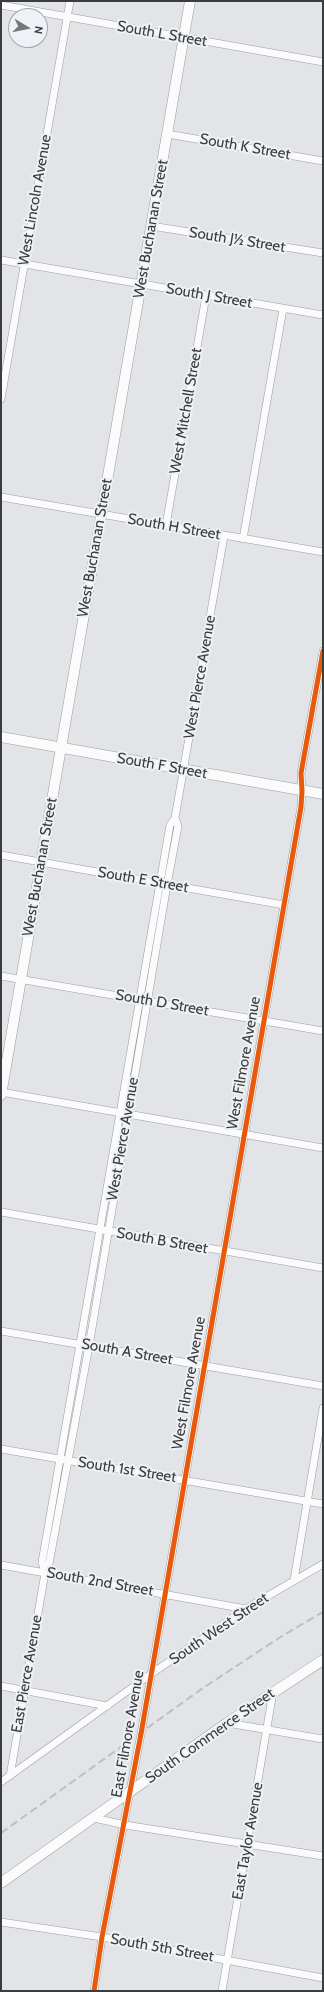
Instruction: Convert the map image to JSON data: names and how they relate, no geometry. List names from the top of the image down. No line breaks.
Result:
{"streets":{"street":["South L Street","South K Street","West Lincoln Avenue","West Buchanan Street","South J½ Street","South J Street","West Mitchell Street","South H Street","West Pierce Avenue","South F Street","South E Street","South D Street","West Filmore Avenue","South B Street","South A Street","South 1st Street","South 2nd Street","South West Street","East Pierce Avenue","East Filmore Avenue","South Commerce Street","East Taylor Avenue","South 5th Street"]},"crossings":[["South L Street","West Lincoln Avenue"],["South L Street","West Buchanan Street"],["South K Street","West Buchanan Street"],["West Lincoln Avenue","South J Street"],["West Buchanan Street","South J½ Street"],["West Buchanan Street","South J Street"],["West Buchanan Street","South H Street"],["West Buchanan Street","South F Street"],["West Buchanan Street","South E Street"],["West Buchanan Street","South D Street"],["South J Street","West Mitchell Street"],["West Mitchell Street","South H Street"],["South H Street","West Pierce Avenue"],["West Pierce Avenue","South F Street"],["West Pierce Avenue","South E Street"],["West Pierce Avenue","South D Street"],["West Pierce Avenue","South B Street"],["West Pierce Avenue","South A Street"],["West Pierce Avenue","South 1st Street"],["West Pierce Avenue","East Pierce Avenue"],["South F Street","West Filmore Avenue"],["South E Street","West Filmore Avenue"],["South D Street","West Filmore Avenue"],["West Filmore Avenue","South B Street"],["West Filmore Avenue","South A Street"],["West Filmore Avenue","South 1st Street"],["West Filmore Avenue","East Filmore Avenue"],["South 1st Street","East Pierce Avenue"],["South 1st Street","East Filmore Avenue"],["South 2nd Street","South West Street"],["South 2nd Street","East Pierce Avenue"],["South 2nd Street","East Filmore Avenue"],["South West Street","East Pierce Avenue"],["South West Street","East Filmore Avenue"],["East Filmore Avenue","South Commerce Street"],["East Filmore Avenue","South 5th Street"],["South Commerce Street","East Taylor Avenue"],["East Taylor Avenue","South 5th Street"]],"north":"right"}
